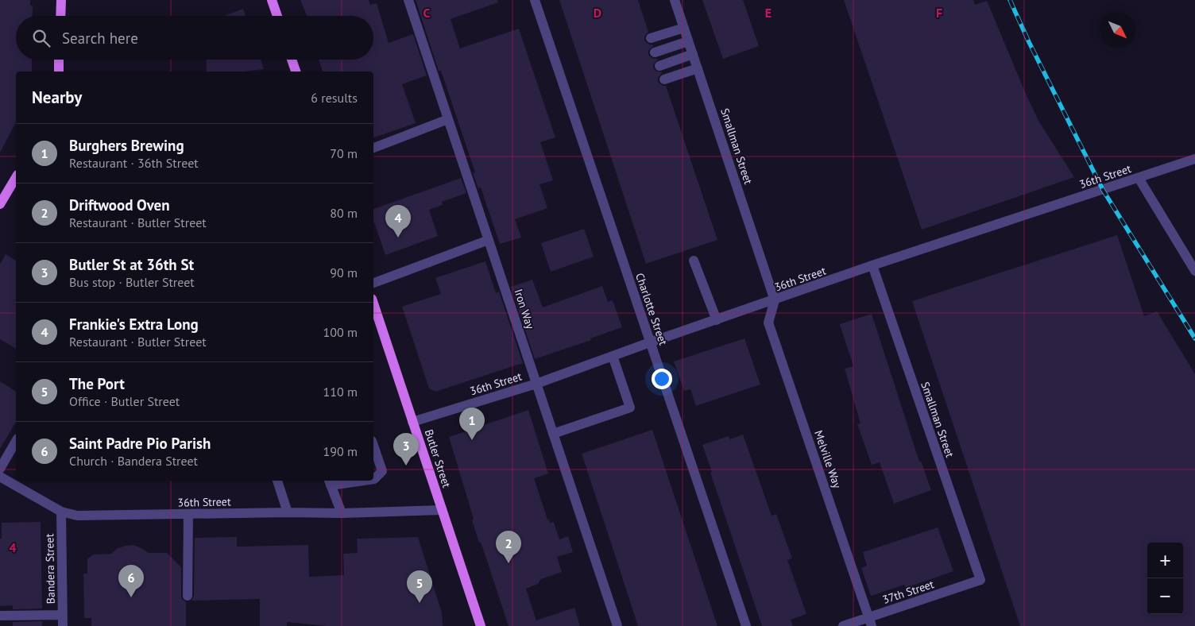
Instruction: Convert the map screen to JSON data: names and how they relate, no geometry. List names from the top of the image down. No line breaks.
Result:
{"streets":{"main road":["Butler Street"],"street":["Smallman Street","36th Street","Iron Way","Charlotte Street","Melville Way","Bandera Street","37th Street"]},"crossings":[["Smallman Street","36th Street"],["Smallman Street","Melville Way"],["Smallman Street","37th Street"],["36th Street","Iron Way"],["36th Street","Charlotte Street"],["36th Street","Butler Street"],["36th Street","Melville Way"],["36th Street","Bandera Street"],["Melville Way","37th Street"]],"north":"bottom right","page":{"search":"Search here","heading":["Nearby","6 results"],"list":[{"mark":"1","name":"Burghers Brewing","note":"Restaurant · 36th Street","value":"70 m"},{"mark":"2","name":"Driftwood Oven","note":"Restaurant · Butler Street","value":"80 m"},{"mark":"3","name":"Butler St at 36th St","note":"Bus stop · Butler Street","value":"90 m"},{"mark":"4","name":"Frankie's Extra Long","note":"Restaurant · Butler Street","value":"100 m"},{"mark":"5","name":"The Port","note":"Office · Butler Street","value":"110 m"},{"mark":"6","name":"Saint Padre Pio Parish","note":"Church · Bandera Street","value":"190 m"}],"pins":["4","1","3","2","6","5"],"map_buttons":["+","−"]},"grid":{"columns":["C","D","E","F"],"rows":["4"]}}
